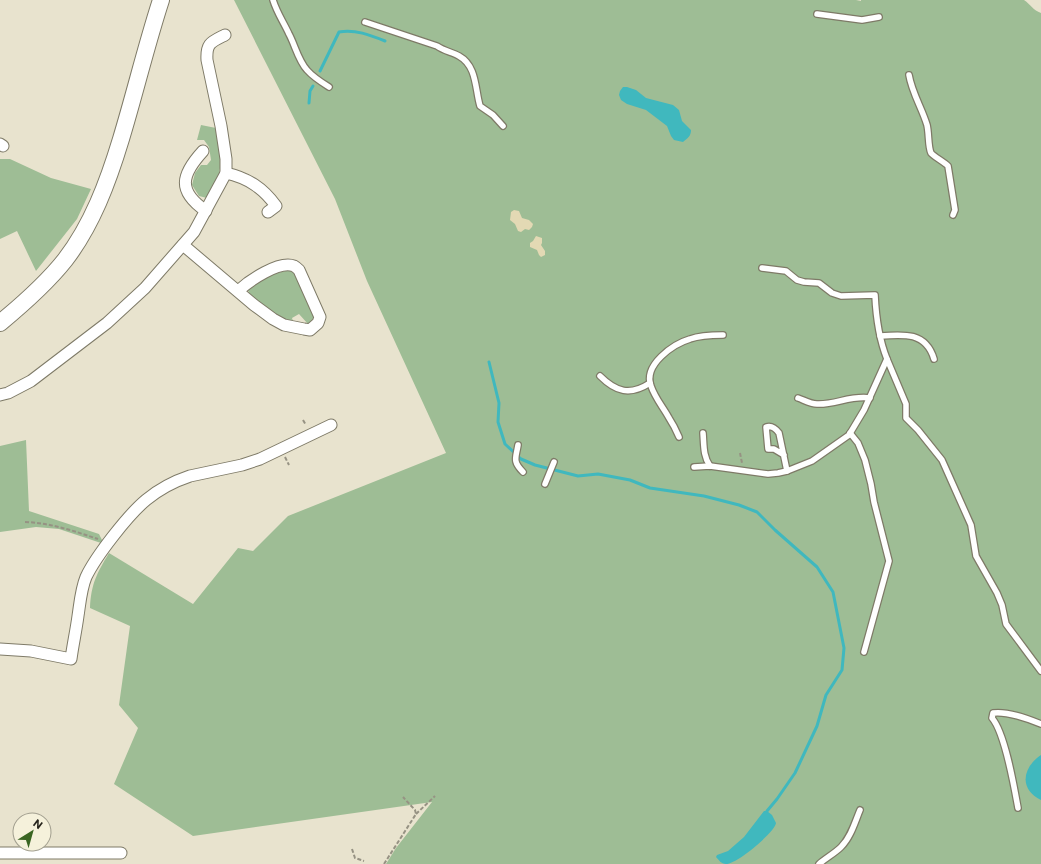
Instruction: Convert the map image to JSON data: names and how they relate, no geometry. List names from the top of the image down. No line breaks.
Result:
{"north":"top right"}
